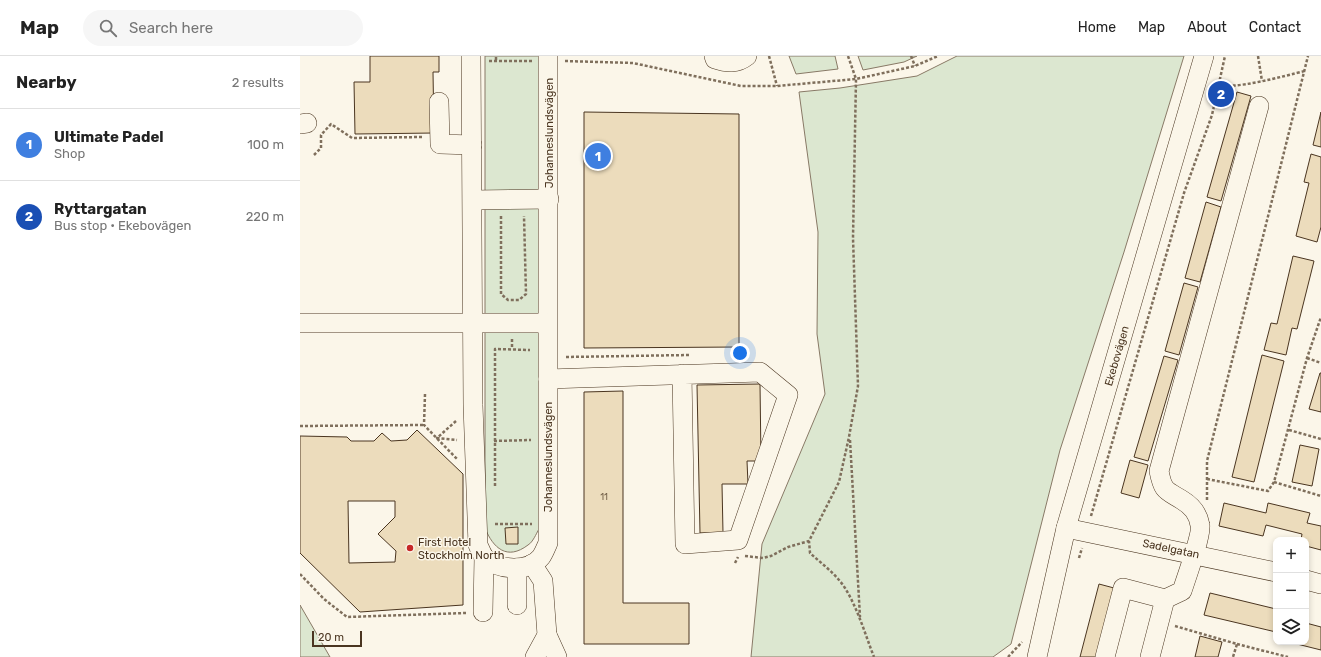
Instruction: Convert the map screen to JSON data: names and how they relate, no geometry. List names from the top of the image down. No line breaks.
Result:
{"streets":{"street":["Johanneslundsvägen","Ekebovägen","Sadelgatan"]},"crossings":[["Ekebovägen","Sadelgatan"]],"places":["First Hotel Stockholm North"],"house_numbers":["11"],"scale_bar":"20 m","page":{"header":"Map","search":"Search here","nav":["Home","Map","About","Contact"],"heading":["Nearby","2 results"],"pins":["2","1"],"list":[{"mark":"1","name":"Ultimate Padel","note":"Shop","value":"100 m"},{"mark":"2","name":"Ryttargatan","note":"Bus stop · Ekebovägen","value":"220 m"}],"map_buttons":["+","−"],"scale":"20 m"}}
